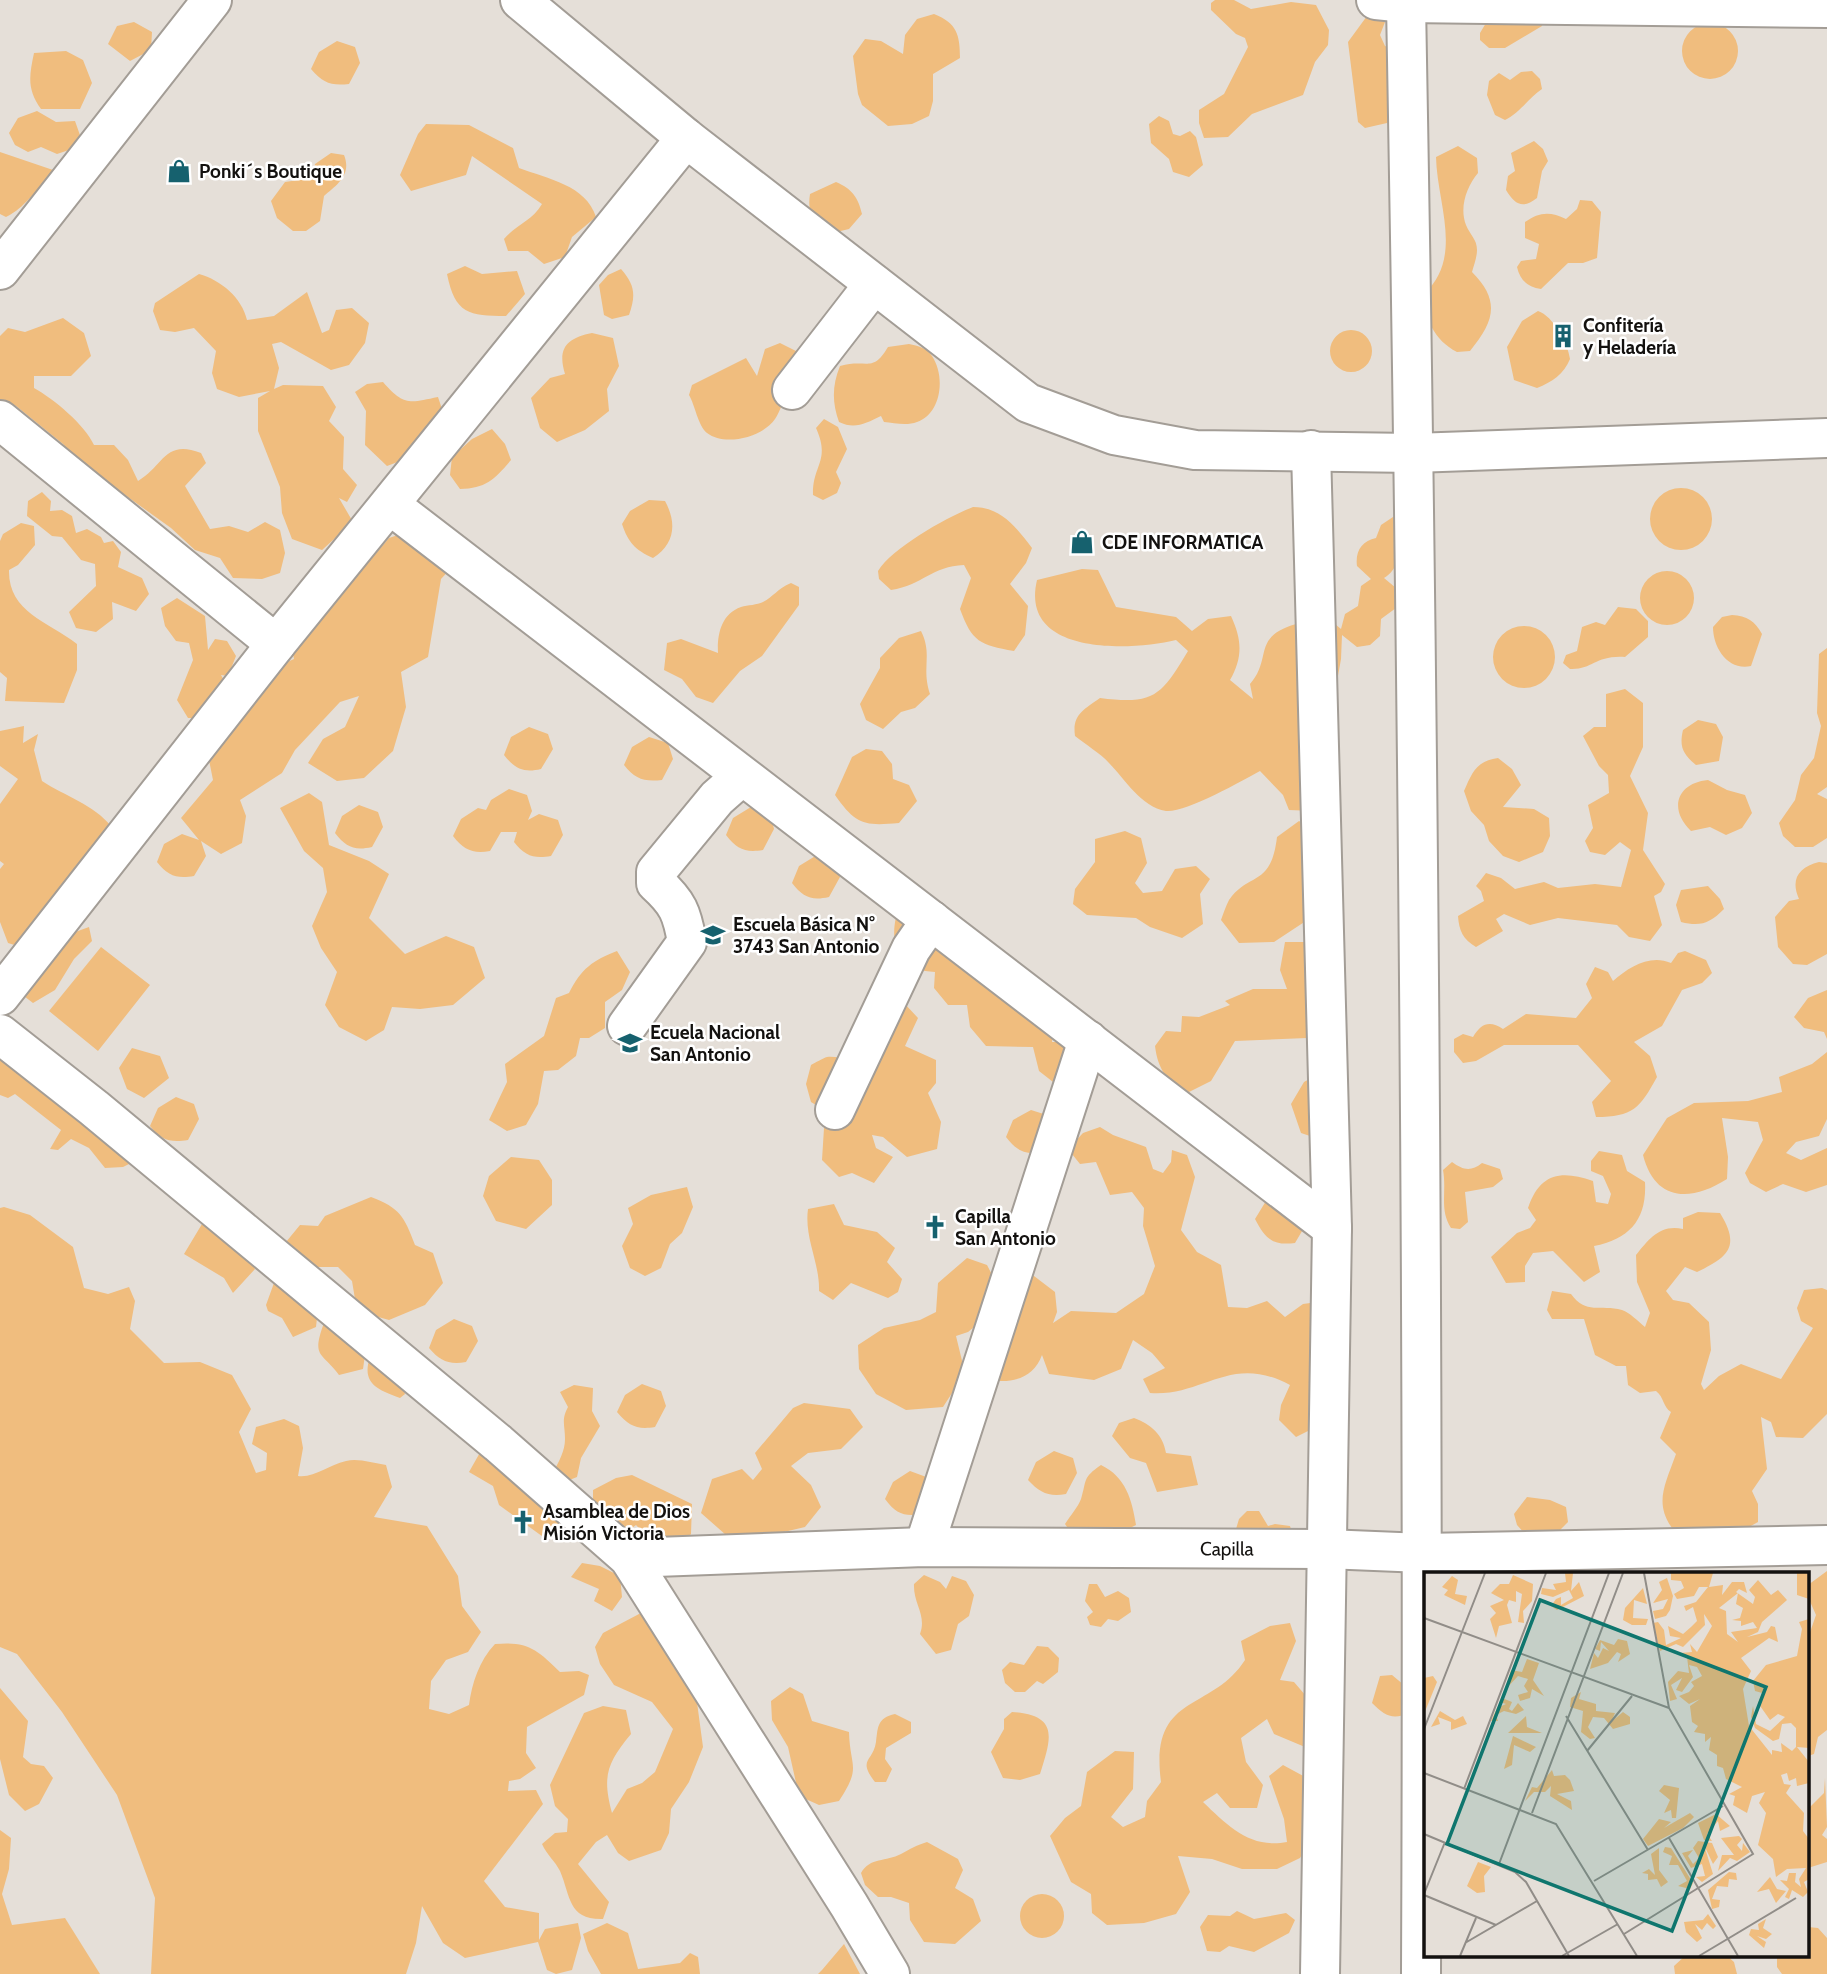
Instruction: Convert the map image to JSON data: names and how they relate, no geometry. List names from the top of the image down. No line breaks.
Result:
{"streets":{"street":["Capilla"]},"places":{"shop":["Ponki´s Boutique","CDE INFORMATICA"],"building":["Confitería y Heladería"],"school or university":["Escuela Básica N° 3743 San Antonio","Ecuela Nacional San Antonio"],"church":["Capilla San Antonio","Asamblea de Dios Misión Victoria"]}}
